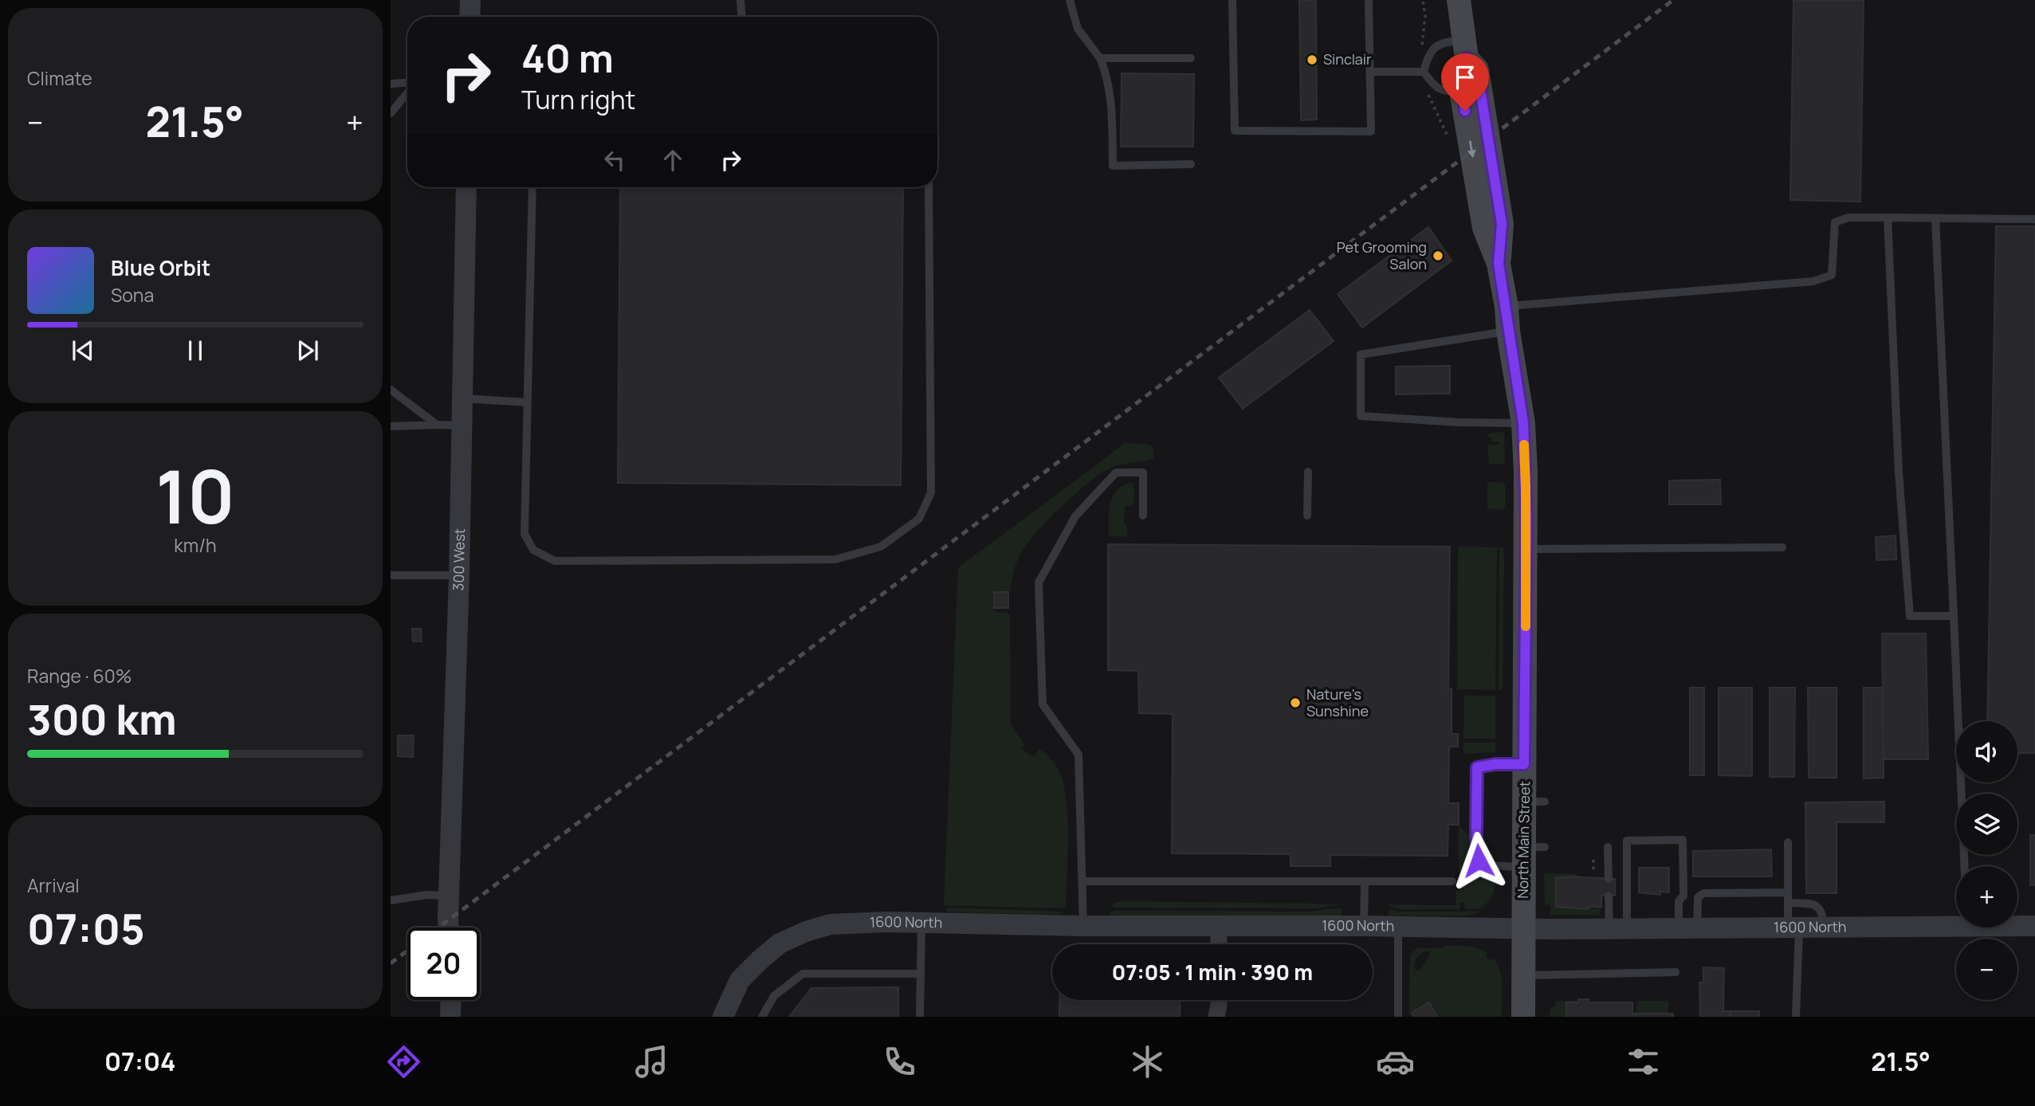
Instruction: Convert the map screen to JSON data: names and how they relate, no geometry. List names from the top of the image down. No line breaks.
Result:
{"streets":{"main road":["North Main Street"],"street":["300 West","1600 North"]},"crossings":[["North Main Street","1600 North"]],"places":["Sinclair","Pet Grooming Salon","Nature's Sunshine"],"page":{"tile":["Climate",["10","km/h"],["Range · 60%","300 km"],["Arrival","07:05"]],"turn":["40 m","Turn right"],"heat":["−","21.5°","+"],"song":["Blue Orbit","Sona"],"map_buttons":["+","−"],"limit":"20","trip":"07:05 · 1 min · 390 m","tabs":["07:04","21.5°"]}}
